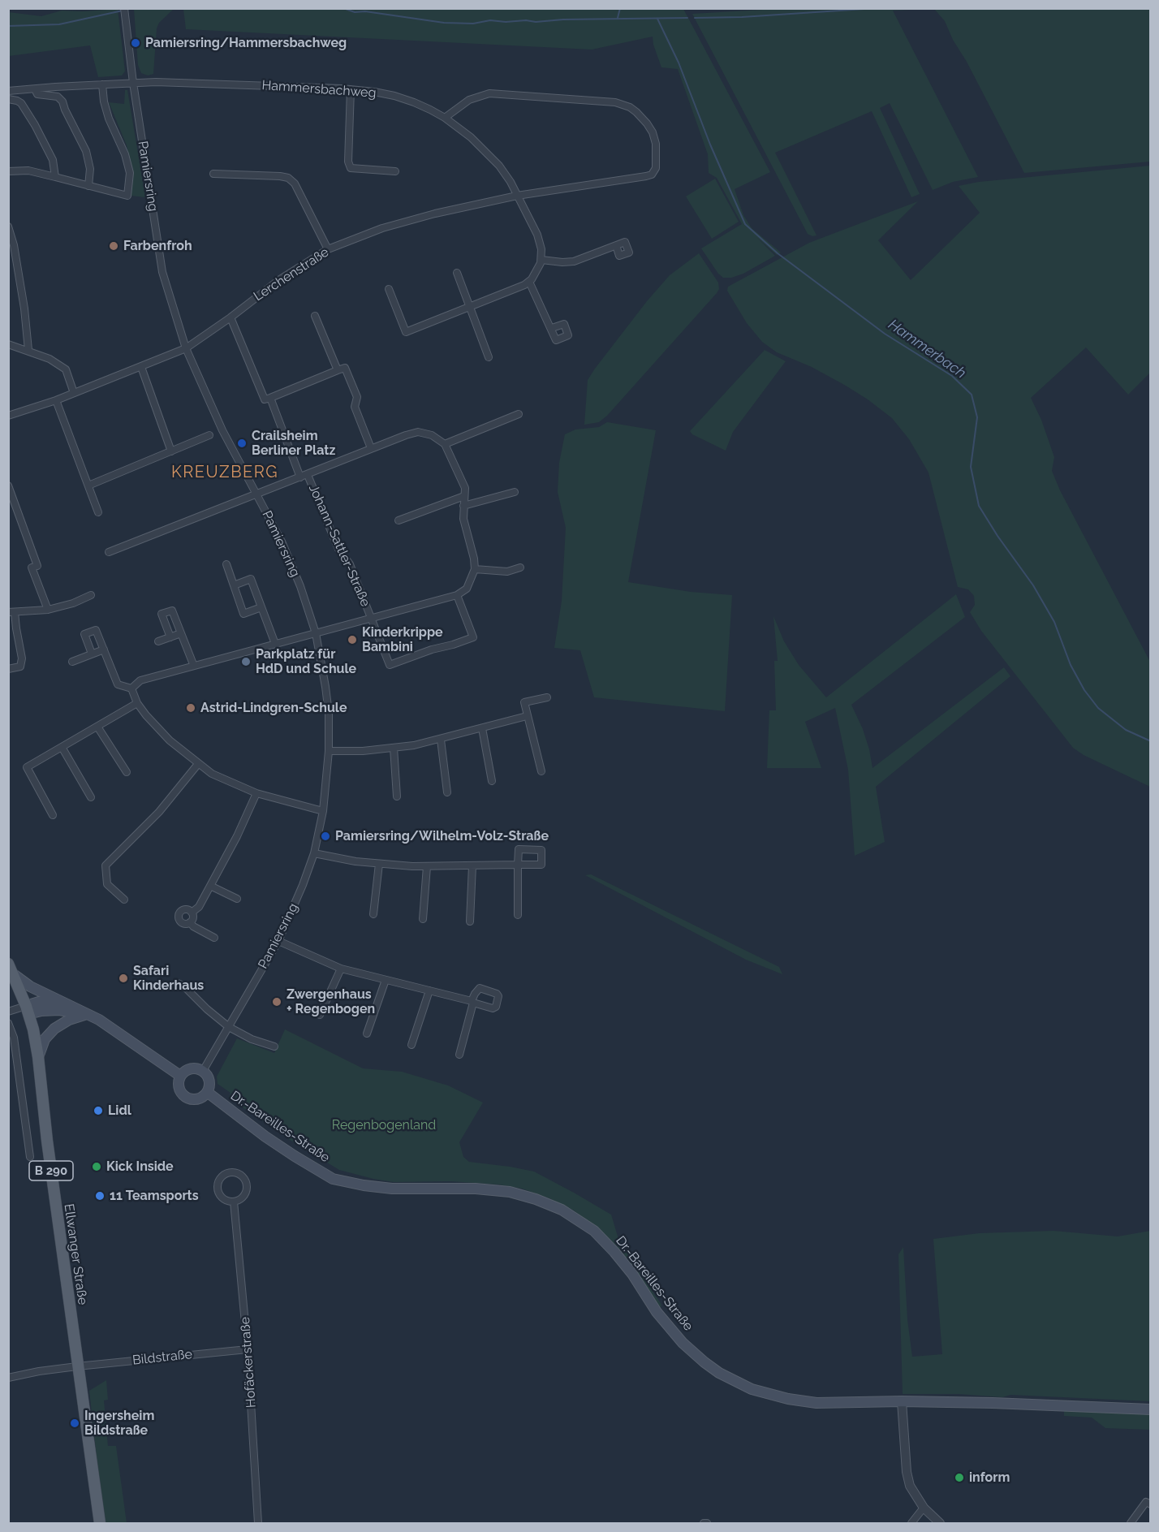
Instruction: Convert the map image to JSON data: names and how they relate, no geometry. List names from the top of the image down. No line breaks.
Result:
{"streets":{"main road":["Dr.-Bareilles-Straße","B 290","Ellwanger Straße"],"street":["Hammersbachweg","Pamiersring","Lerchenstraße","Johann-Sattler-Straße","Bildstraße","Hofäckerstraße"]},"crossings":[["Hammersbachweg","Pamiersring"],["Hammersbachweg","Lerchenstraße"],["Pamiersring","Lerchenstraße"],["Pamiersring","Dr.-Bareilles-Straße"],["Ellwanger Straße","Bildstraße"],["Bildstraße","Hofäckerstraße"]],"districts":["KREUZBERG"],"water":["Hammerbach"],"parks":["Regenbogenland"],"places":["Pamiersring/Hammersbachweg","Farbenfroh","Crailsheim Berliner Platz","Kinderkrippe Bambini","Parkplatz für HdD und Schule","Astrid-Lindgren-Schule","Pamiersring/Wilhelm-Volz-Straße","Safari Kinderhaus","Zwergenhaus + Regenbogen","Lidl","Kick Inside","11 Teamsports","Ingersheim Bildstraße","inform"]}
